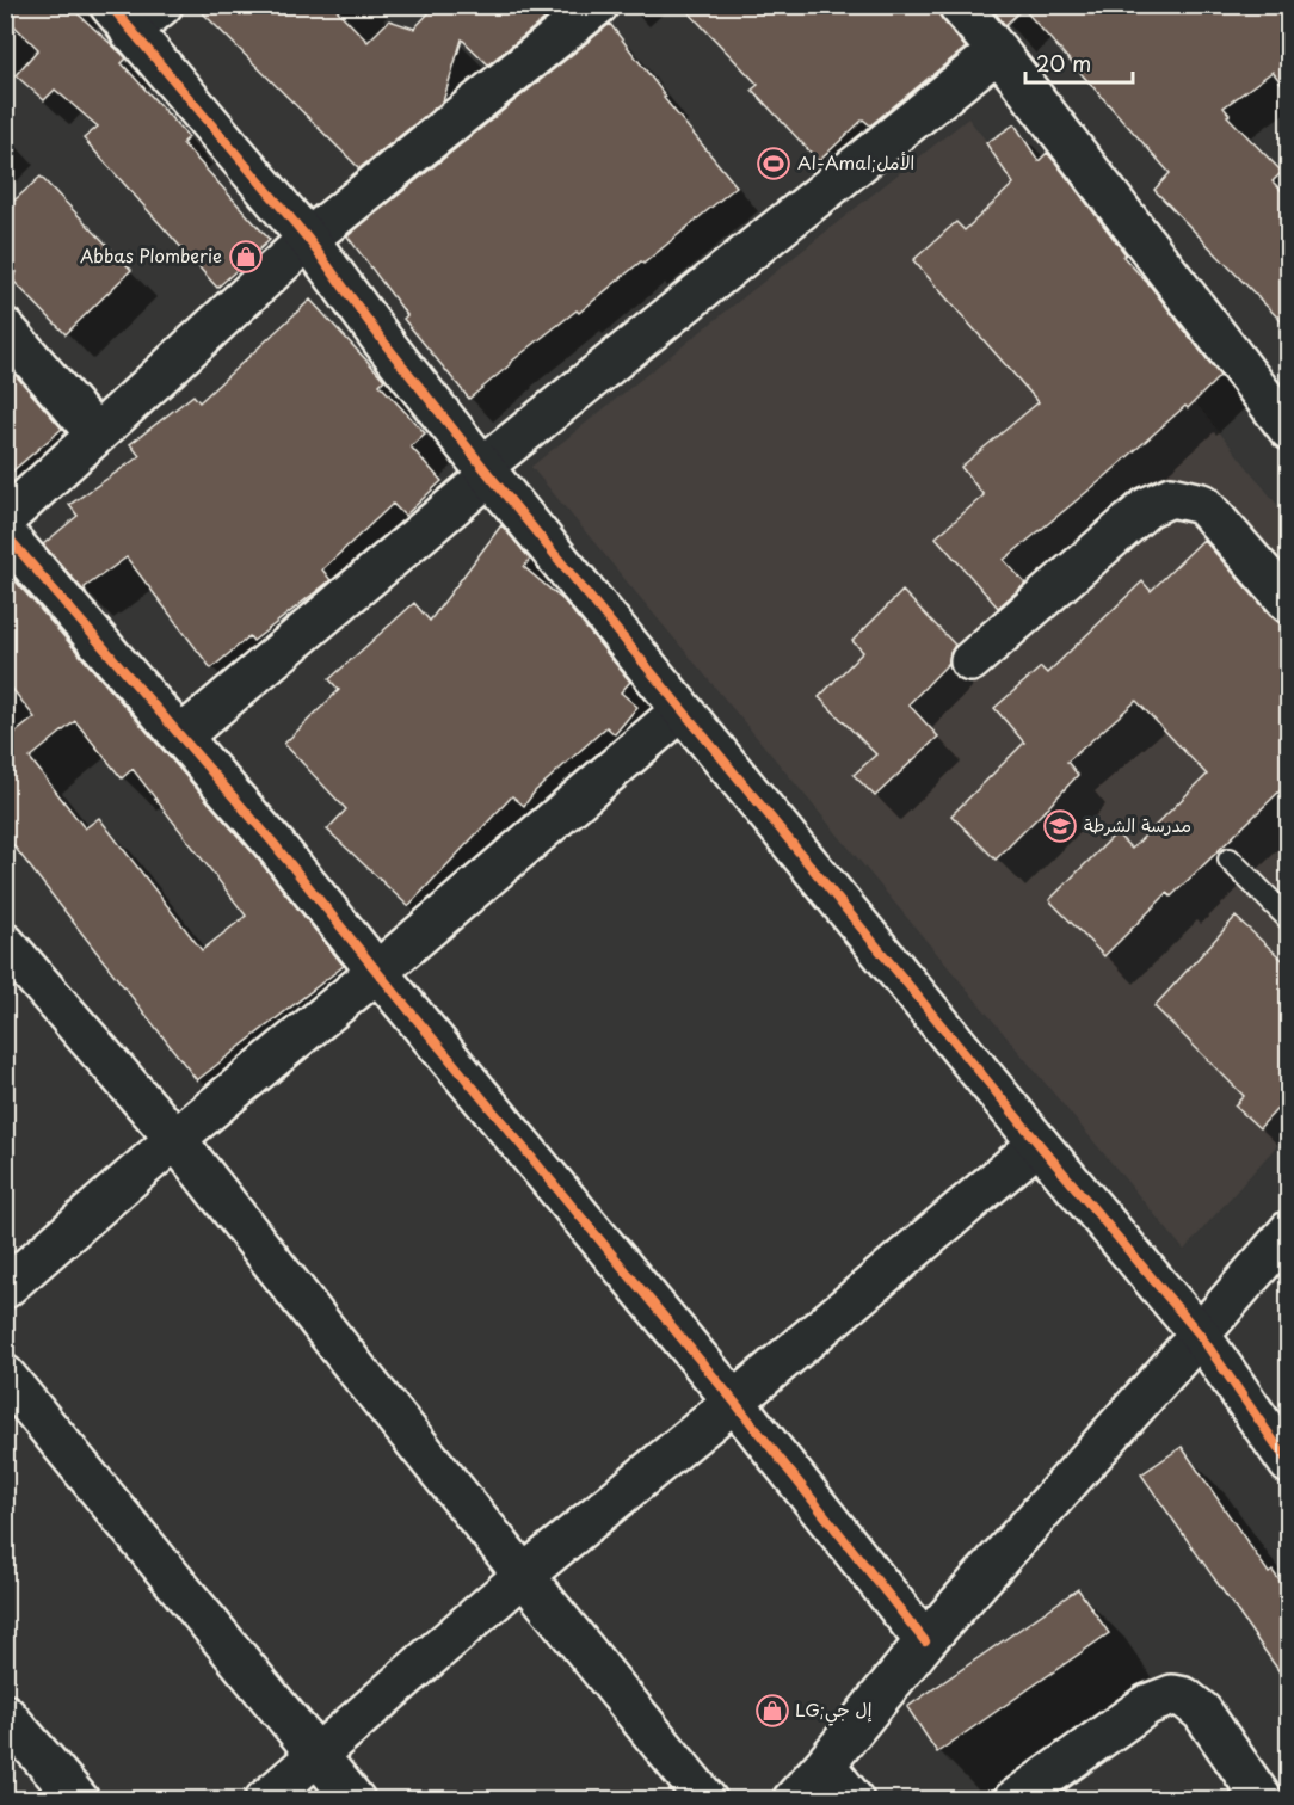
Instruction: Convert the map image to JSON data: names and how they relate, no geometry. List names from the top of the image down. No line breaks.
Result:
{"places":{"sports":["Al-Amal;الأمل"],"shop":["Abbas Plomberie","LG;إل جي"],"school or university":["مدرسة الشرطة"]},"scale_bar":"20 m"}
